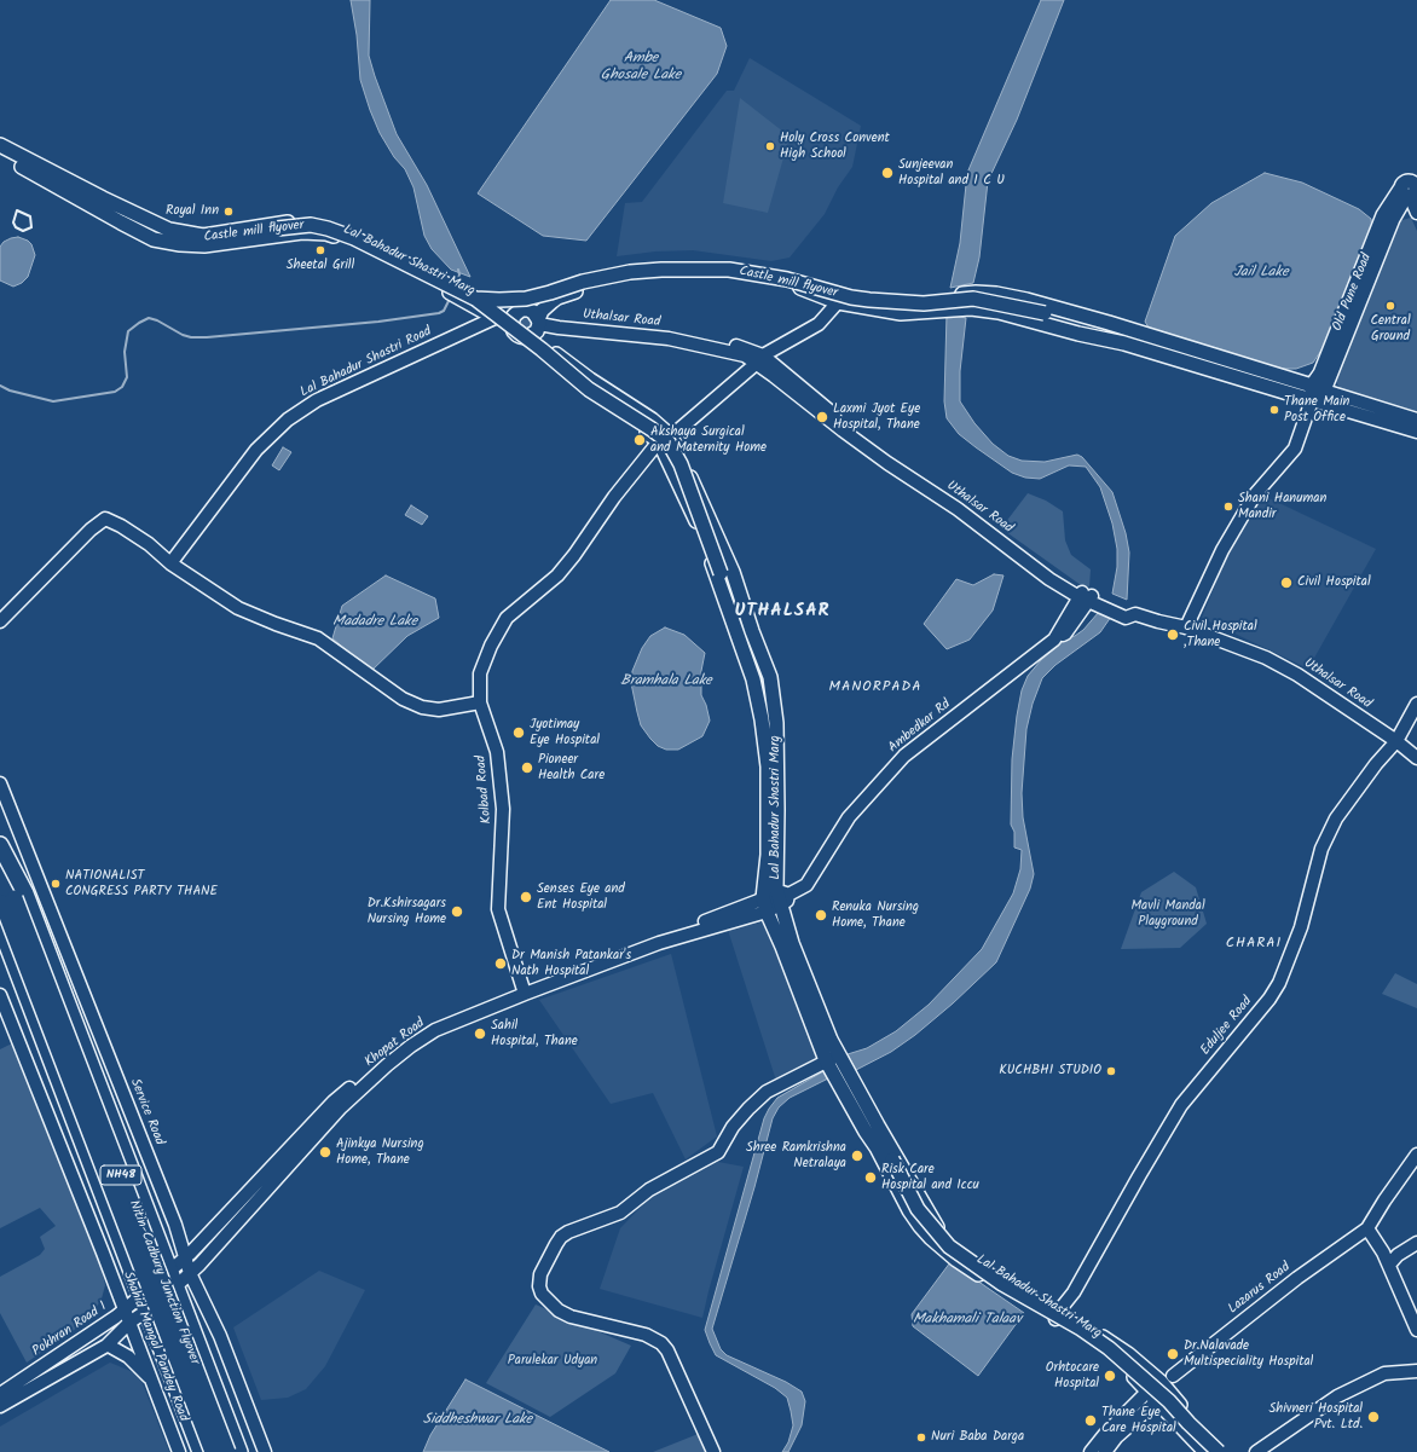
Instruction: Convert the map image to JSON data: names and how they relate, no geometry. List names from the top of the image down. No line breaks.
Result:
{"streets":{"highway":["NH48","Nitin-Cadbury Junction Flyover"],"main road":["Castle mill flyover","Lal Bahadur Shastri Marg","Old Pune Road"],"street":["Uthalsar Road","Lal Bahadur Shastri Road","Ambedkar Rd","Kolbad Road","Eduljee Road","Khopat Road","Service Road","Lazarus Road","Pokhran Road 1","Shahid Mangal Pandey Road"]},"crossings":[["Castle mill flyover","Lal Bahadur Shastri Marg"],["Lal Bahadur Shastri Marg","Uthalsar Road"],["Lal Bahadur Shastri Marg","Lal Bahadur Shastri Road"],["Lal Bahadur Shastri Marg","Ambedkar Rd"],["Lal Bahadur Shastri Marg","Kolbad Road"],["Lal Bahadur Shastri Marg","Eduljee Road"],["Lal Bahadur Shastri Marg","Khopat Road"],["Lal Bahadur Shastri Marg","Lazarus Road"],["Uthalsar Road","Ambedkar Rd"],["Uthalsar Road","Kolbad Road"],["Uthalsar Road","Eduljee Road"],["Ambedkar Rd","Khopat Road"],["Kolbad Road","Khopat Road"],["Khopat Road","Service Road"],["Khopat Road","Pokhran Road 1"],["NH48","Nitin-Cadbury Junction Flyover"],["Pokhran Road 1","Shahid Mangal Pandey Road"]],"districts":["UTHALSAR","MANORPADA","CHARAI"],"water":["Ambe Ghosale Lake","Jail Lake","Madadre Lake","Bramhala Lake","Makhamali Talaav","Siddheshwar Lake"],"parks":["Mavli Mandal Playground","Parulekar Udyan"],"places":["Holy Cross Convent High School","Sunjeevan Hospital and I C U","Royal Inn","Sheetal Grill","Central Ground","Thane Main Post Office","Laxmi Jyot Eye Hospital, Thane","Akshaya Surgical and Maternity Home","Shani Hanuman Mandir","Civil Hospital","Civil Hospital ,Thane","Jyotimay Eye Hospital","Pioneer Health Care","NATIONALIST CONGRESS PARTY THANE","Senses Eye and Ent Hospital","Dr.Kshirsagars Nursing Home","Renuka Nursing Home, Thane","Dr Manish Patankar's Nath Hospital","Sahil Hospital, Thane","KUCHBHI STUDIO","Ajinkya Nursing Home, Thane","Shree Ramkrishna Netralaya","Risk Care Hospital and Iccu","Dr.Nalavade Multispeciality Hospital","Orhtocare Hospital","Shivneri Hospital Pvt. Ltd.","Thane Eye Care Hospital","Nuri Baba Darga"]}
